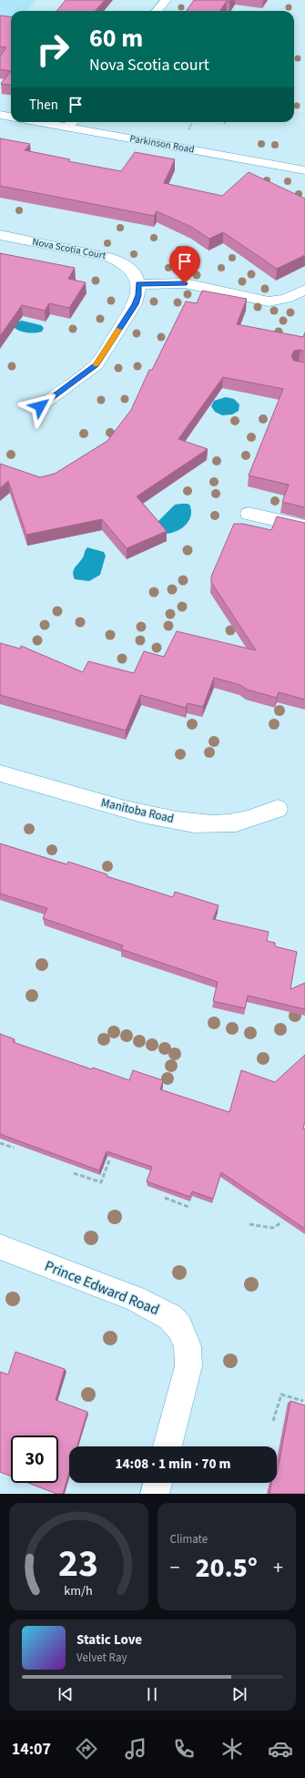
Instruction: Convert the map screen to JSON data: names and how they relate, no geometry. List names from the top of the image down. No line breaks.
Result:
{"streets":{"street":["Parkinson Road","Nova Scotia Court","Manitoba Road","Prince Edward Road"]},"page":{"turn":["60 m","Nova Scotia court"],"then":"Then","limit":"30","trip":"14:08 · 1 min · 70 m","tile":"Climate","heat":["−","20.5°","+"],"song":["Static Love","Velvet Ray"],"tabs":"14:07","gauge":["23","km/h"]}}
